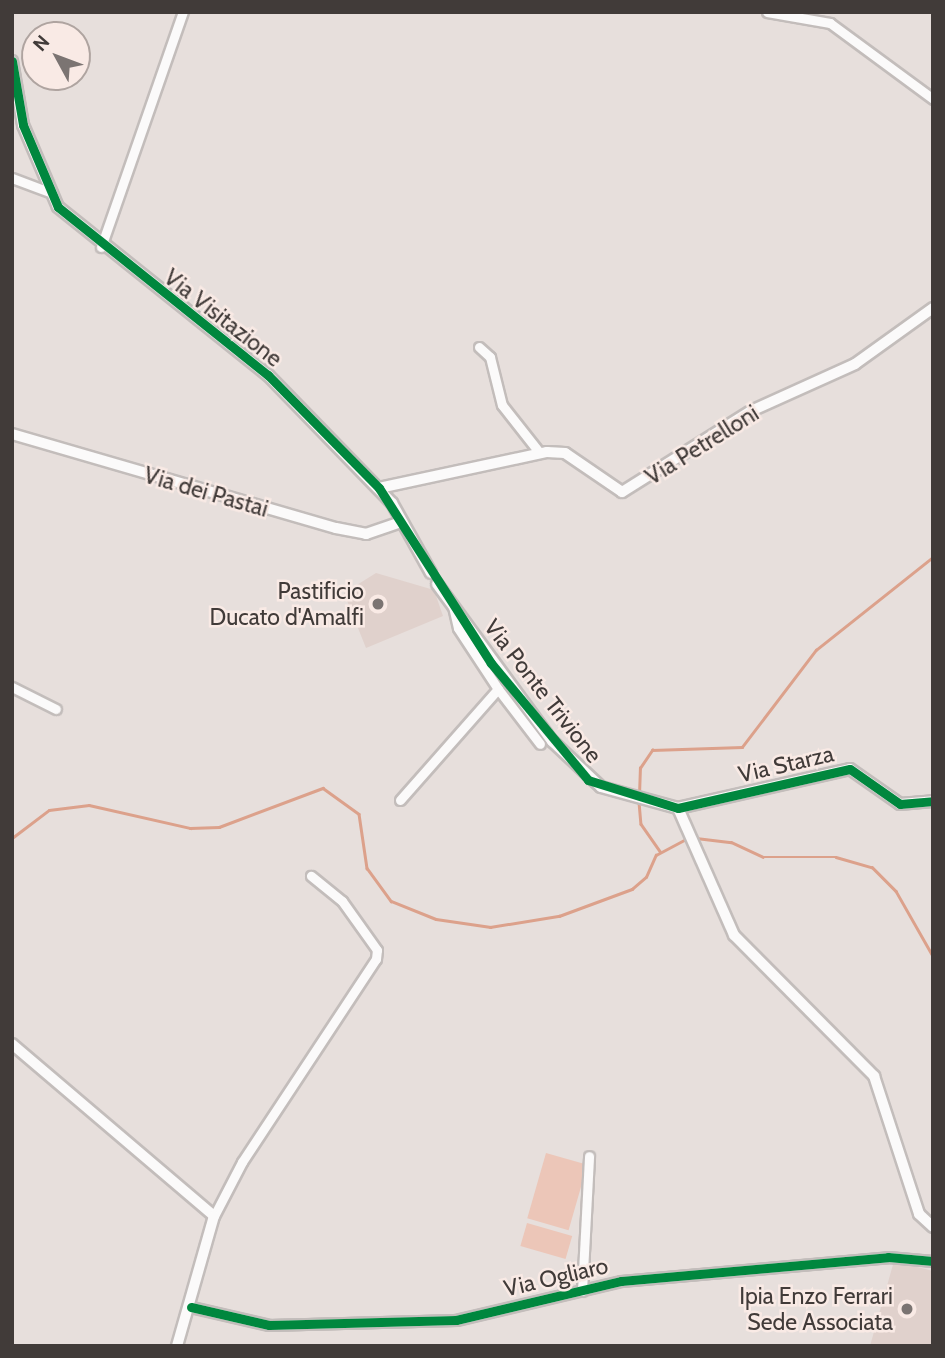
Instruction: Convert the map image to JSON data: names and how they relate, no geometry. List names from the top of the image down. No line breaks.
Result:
{"streets":{"street":["Via Visitazione","Via Petrelloni","Via dei Pastai","Via Ponte Trivione","Via Starza","Via Ogliaro"]},"crossings":[["Via Visitazione","Via Petrelloni"],["Via Visitazione","Via dei Pastai"],["Via Ponte Trivione","Via Starza"]],"places":["Pastificio Ducato d'Amalfi","Ipia Enzo Ferrari Sede Associata"],"north":"top left"}
